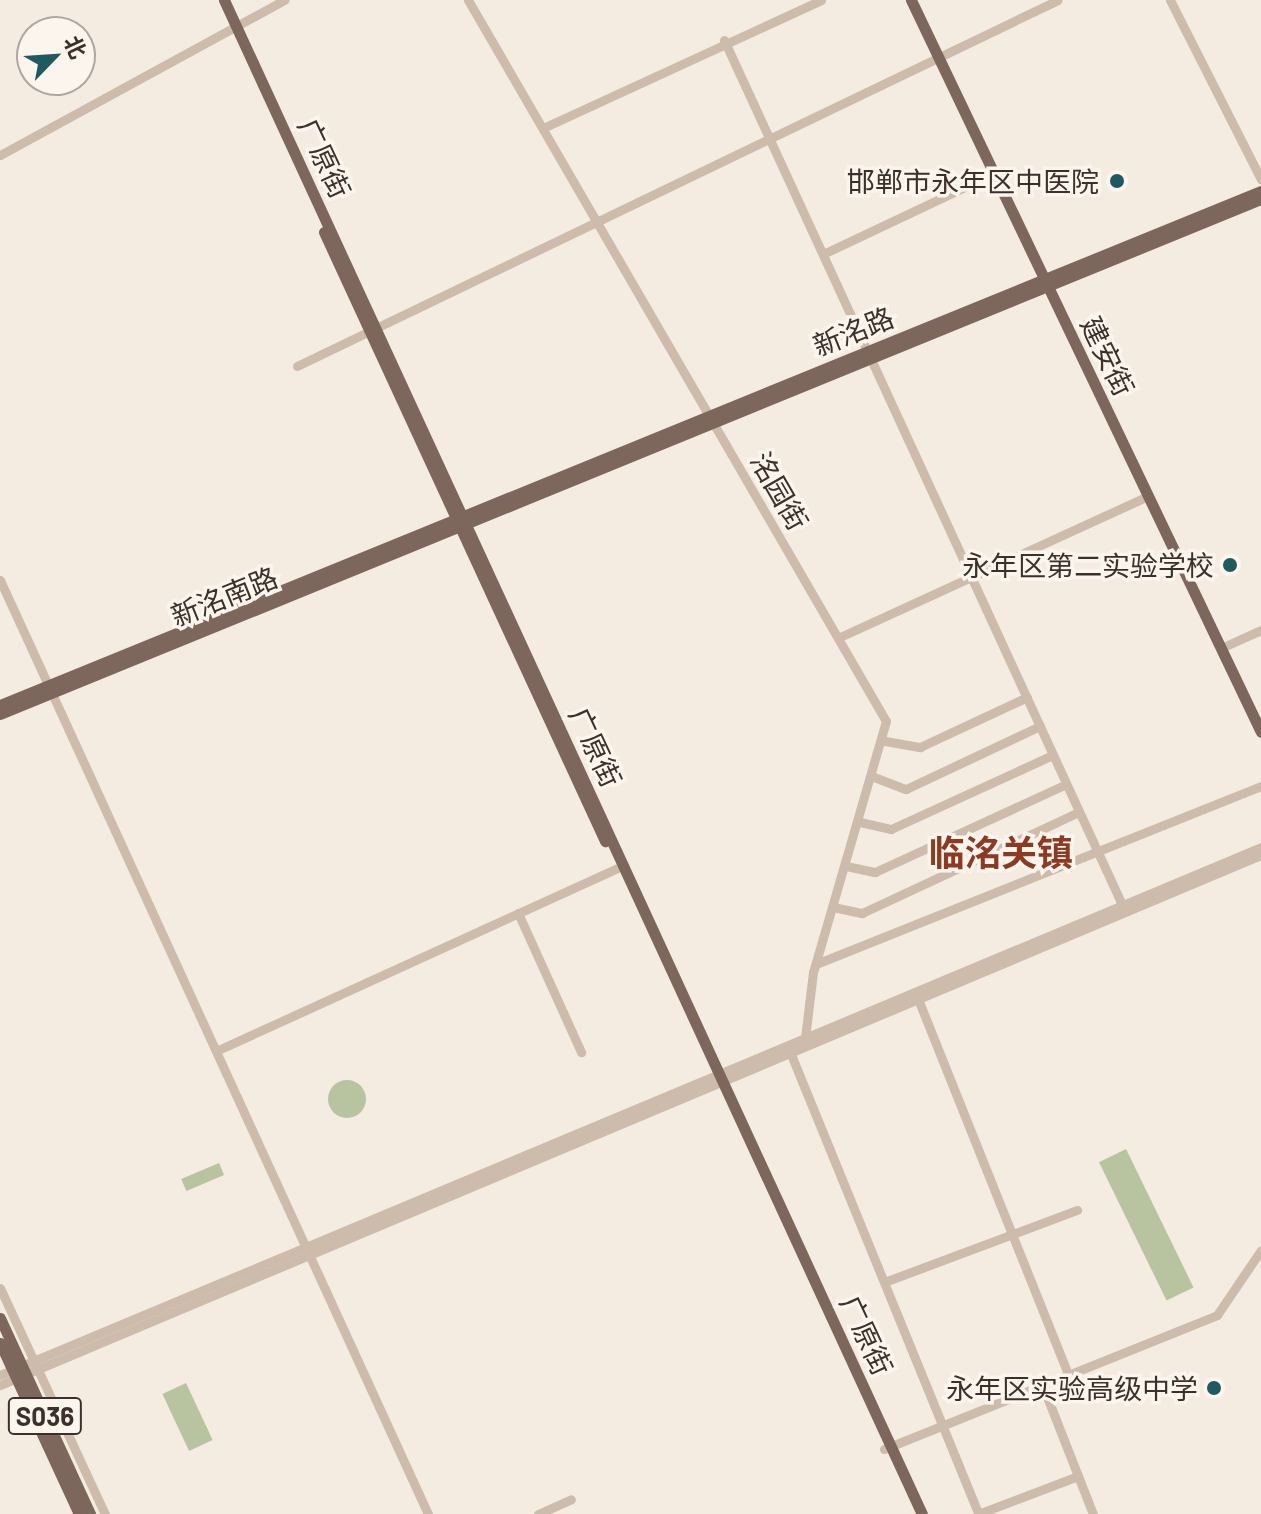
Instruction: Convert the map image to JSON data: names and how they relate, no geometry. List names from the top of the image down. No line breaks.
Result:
{"streets":{"main road":["广原街","新洺路","建安街","新洺南路","S036"],"street":["洺园街"]},"crossings":[["广原街","新洺路"],["广原街","新洺南路"],["新洺路","建安街"],["新洺路","洺园街"],["新洺路","新洺南路"]],"districts":["临洺关镇"],"places":["邯郸市永年区中医院","永年区第二实验学校","永年区实验高级中学"],"north":"top right"}
